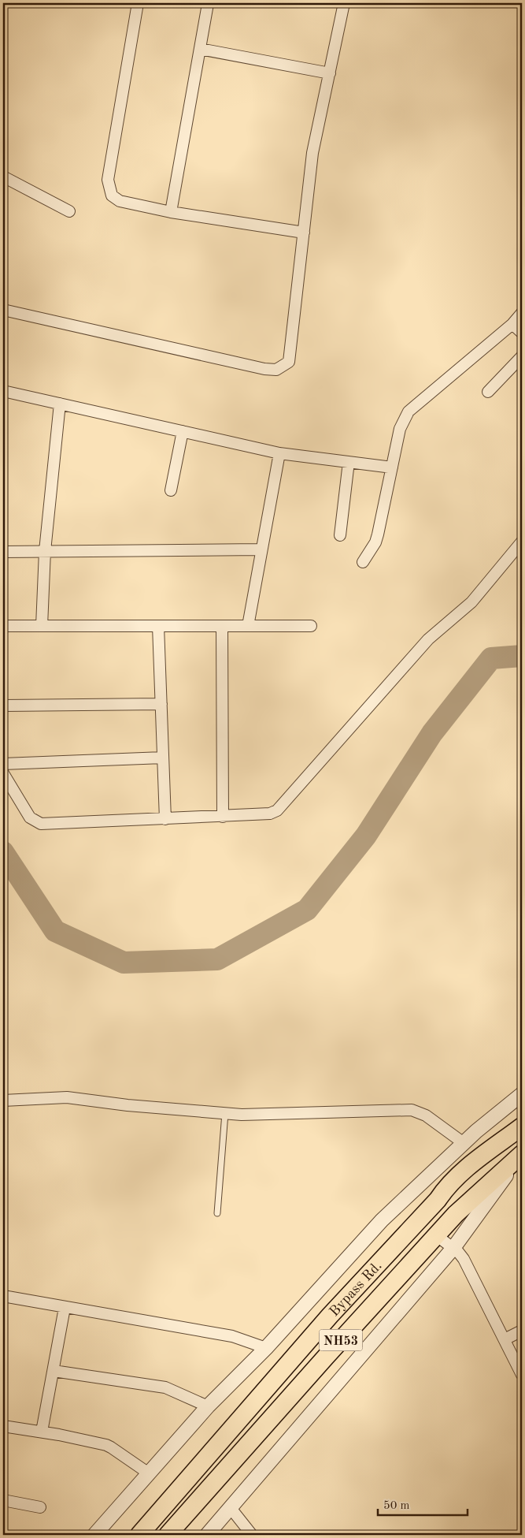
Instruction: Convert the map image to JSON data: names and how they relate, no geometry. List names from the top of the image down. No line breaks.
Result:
{"streets":{"highway":["Bypass Rd.","NH53"]},"scale_bar":"50 m"}
